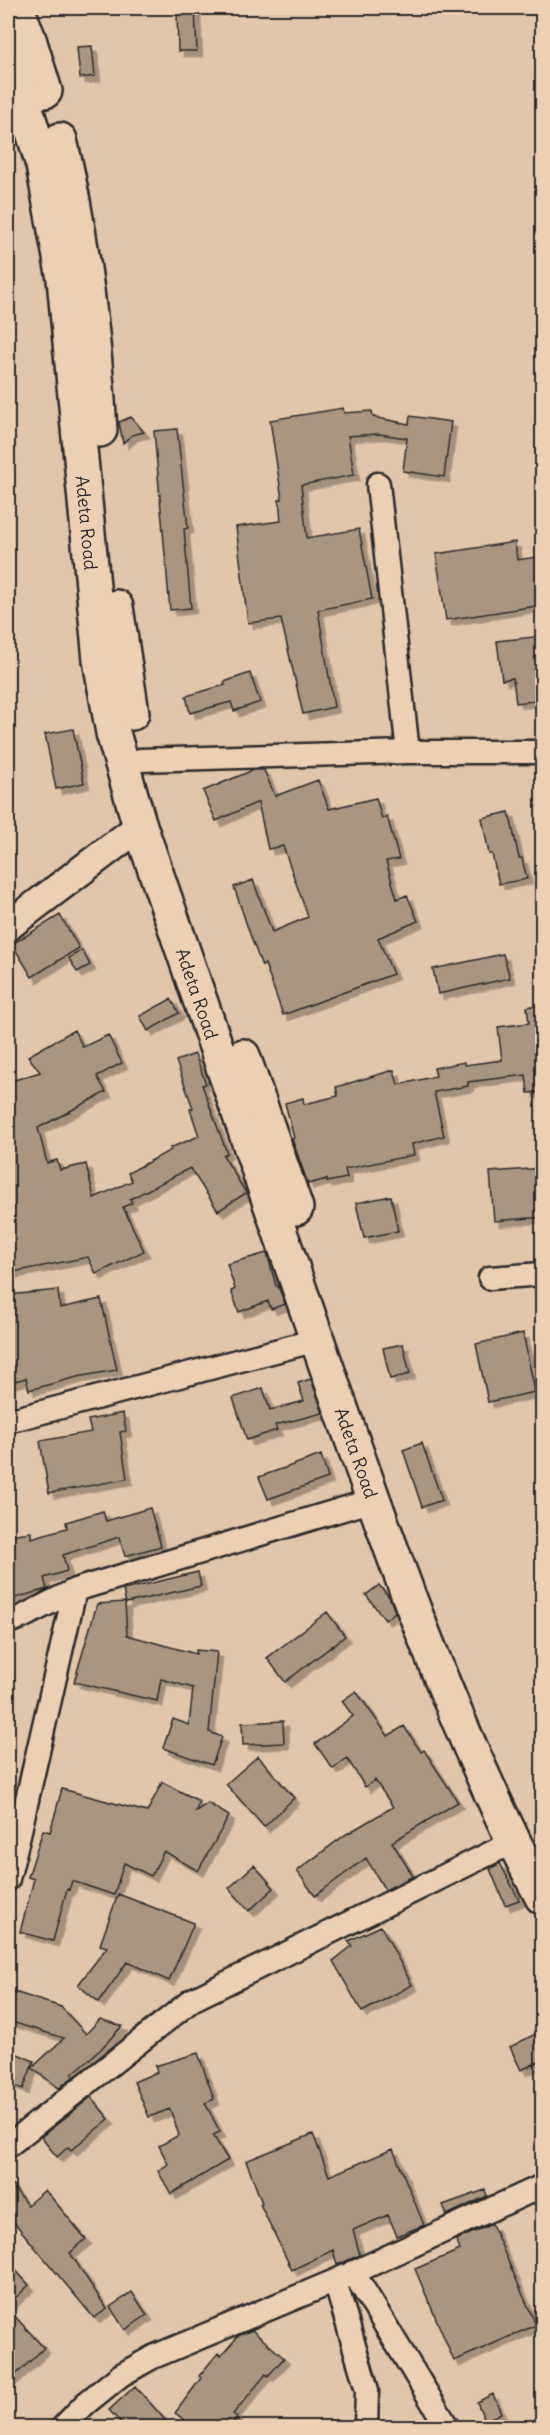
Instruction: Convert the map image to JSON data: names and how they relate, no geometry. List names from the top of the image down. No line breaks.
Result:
{"streets":{"main road":["Adeta Road"]}}
